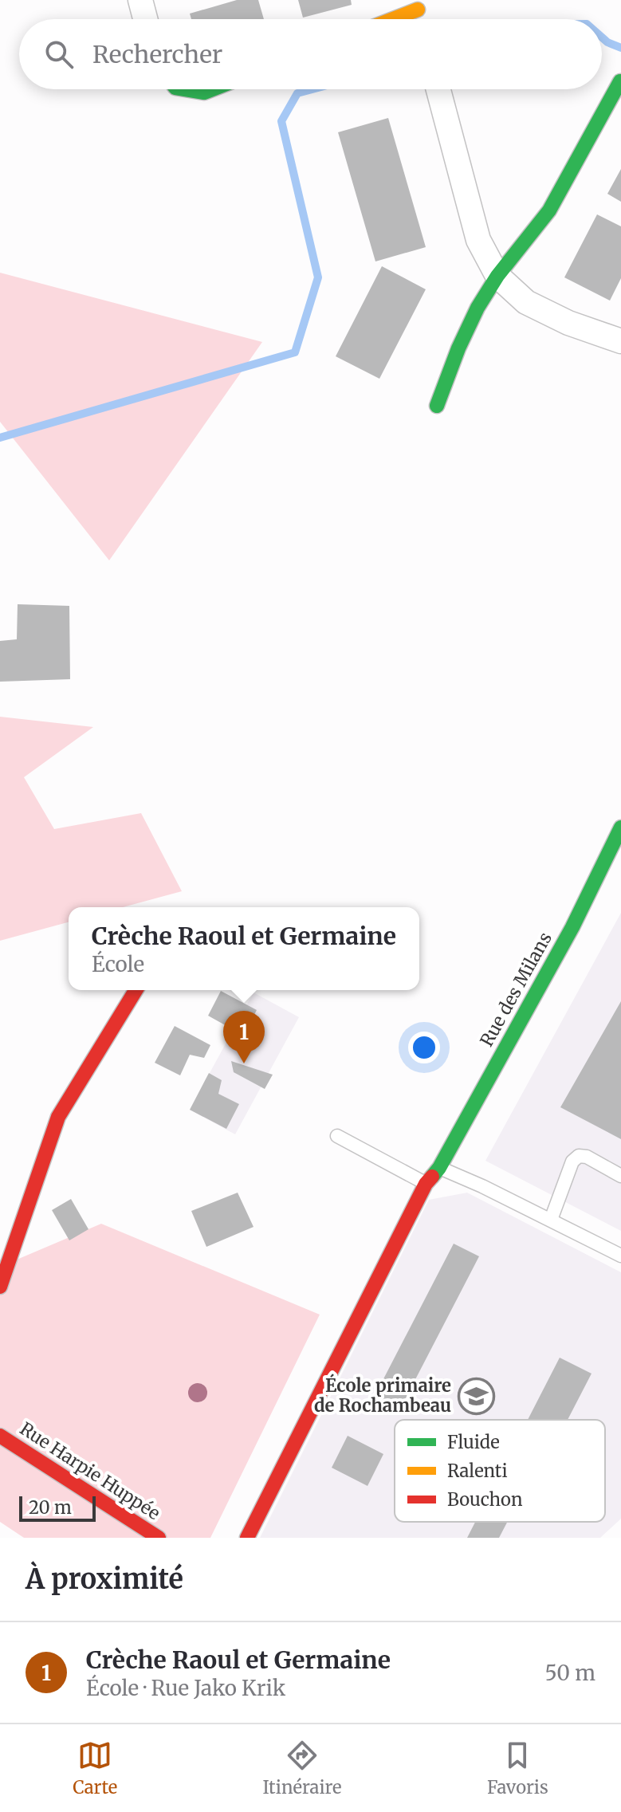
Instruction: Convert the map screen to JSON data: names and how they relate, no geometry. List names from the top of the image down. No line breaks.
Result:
{"streets":{"street":["Rue des Milans","Rue Harpie Huppée"]},"places":{"school or university":["École primaire de Rochambeau"]},"legend":["Fluide","Ralenti","Bouchon"],"scale_bar":"20 m","page":{"search":"Rechercher","popup":["Crèche Raoul et Germaine","École"],"pins":"1","scale":"20 m","heading":"À proximité","list":[{"mark":"1","name":"Crèche Raoul et Germaine","note":"École · Rue Jako Krik","value":"50 m"}],"nav":["Carte","Itinéraire","Favoris"]}}
